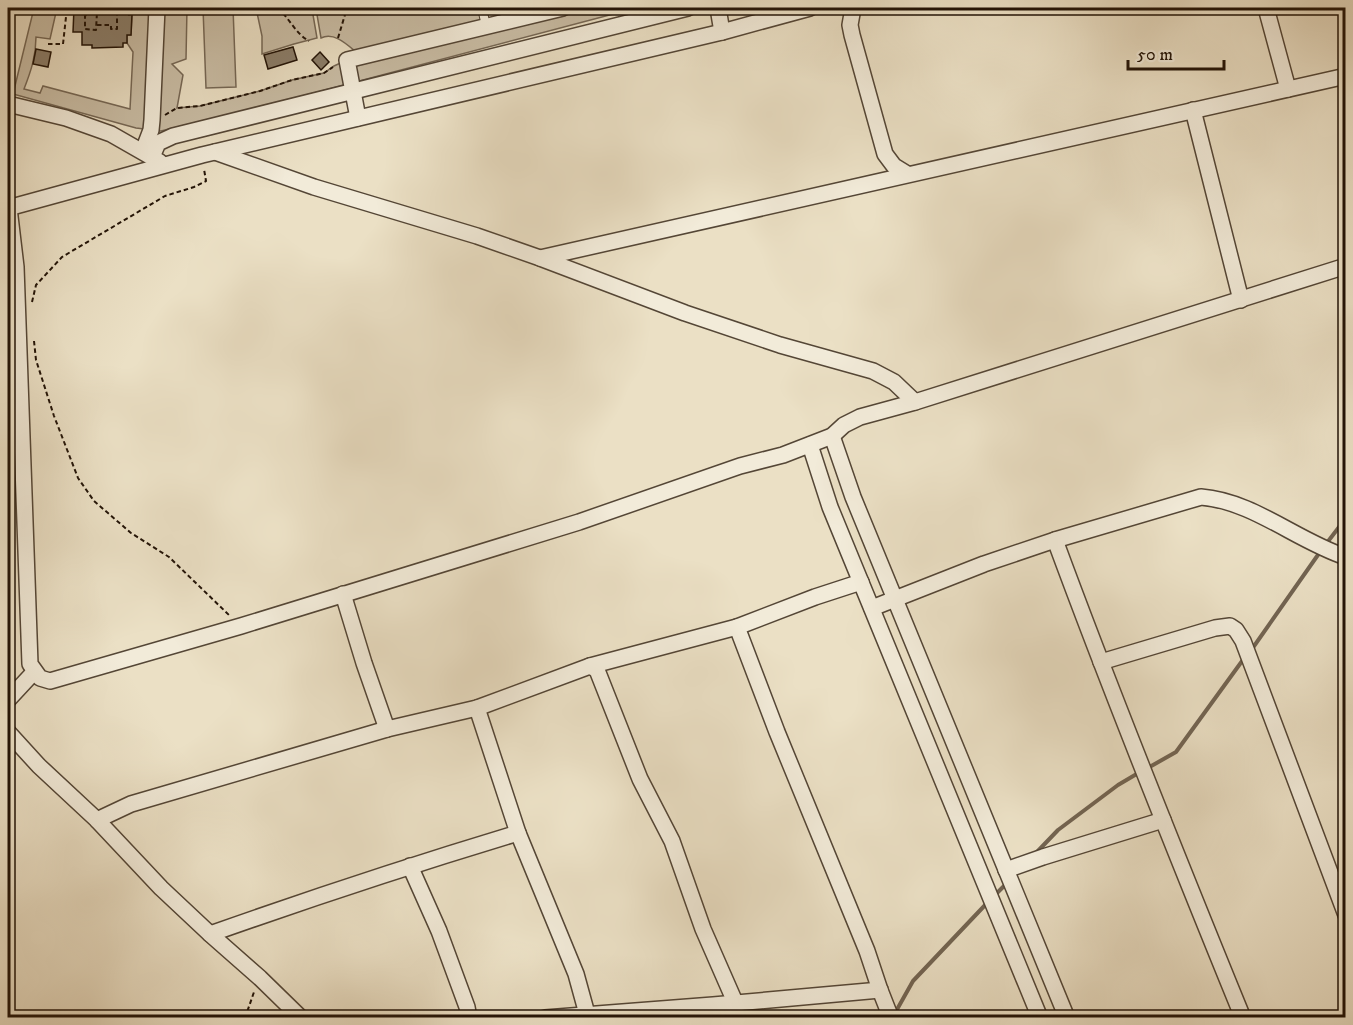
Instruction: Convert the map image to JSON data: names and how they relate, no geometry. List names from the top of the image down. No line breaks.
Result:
{"scale_bar":"50 m"}
